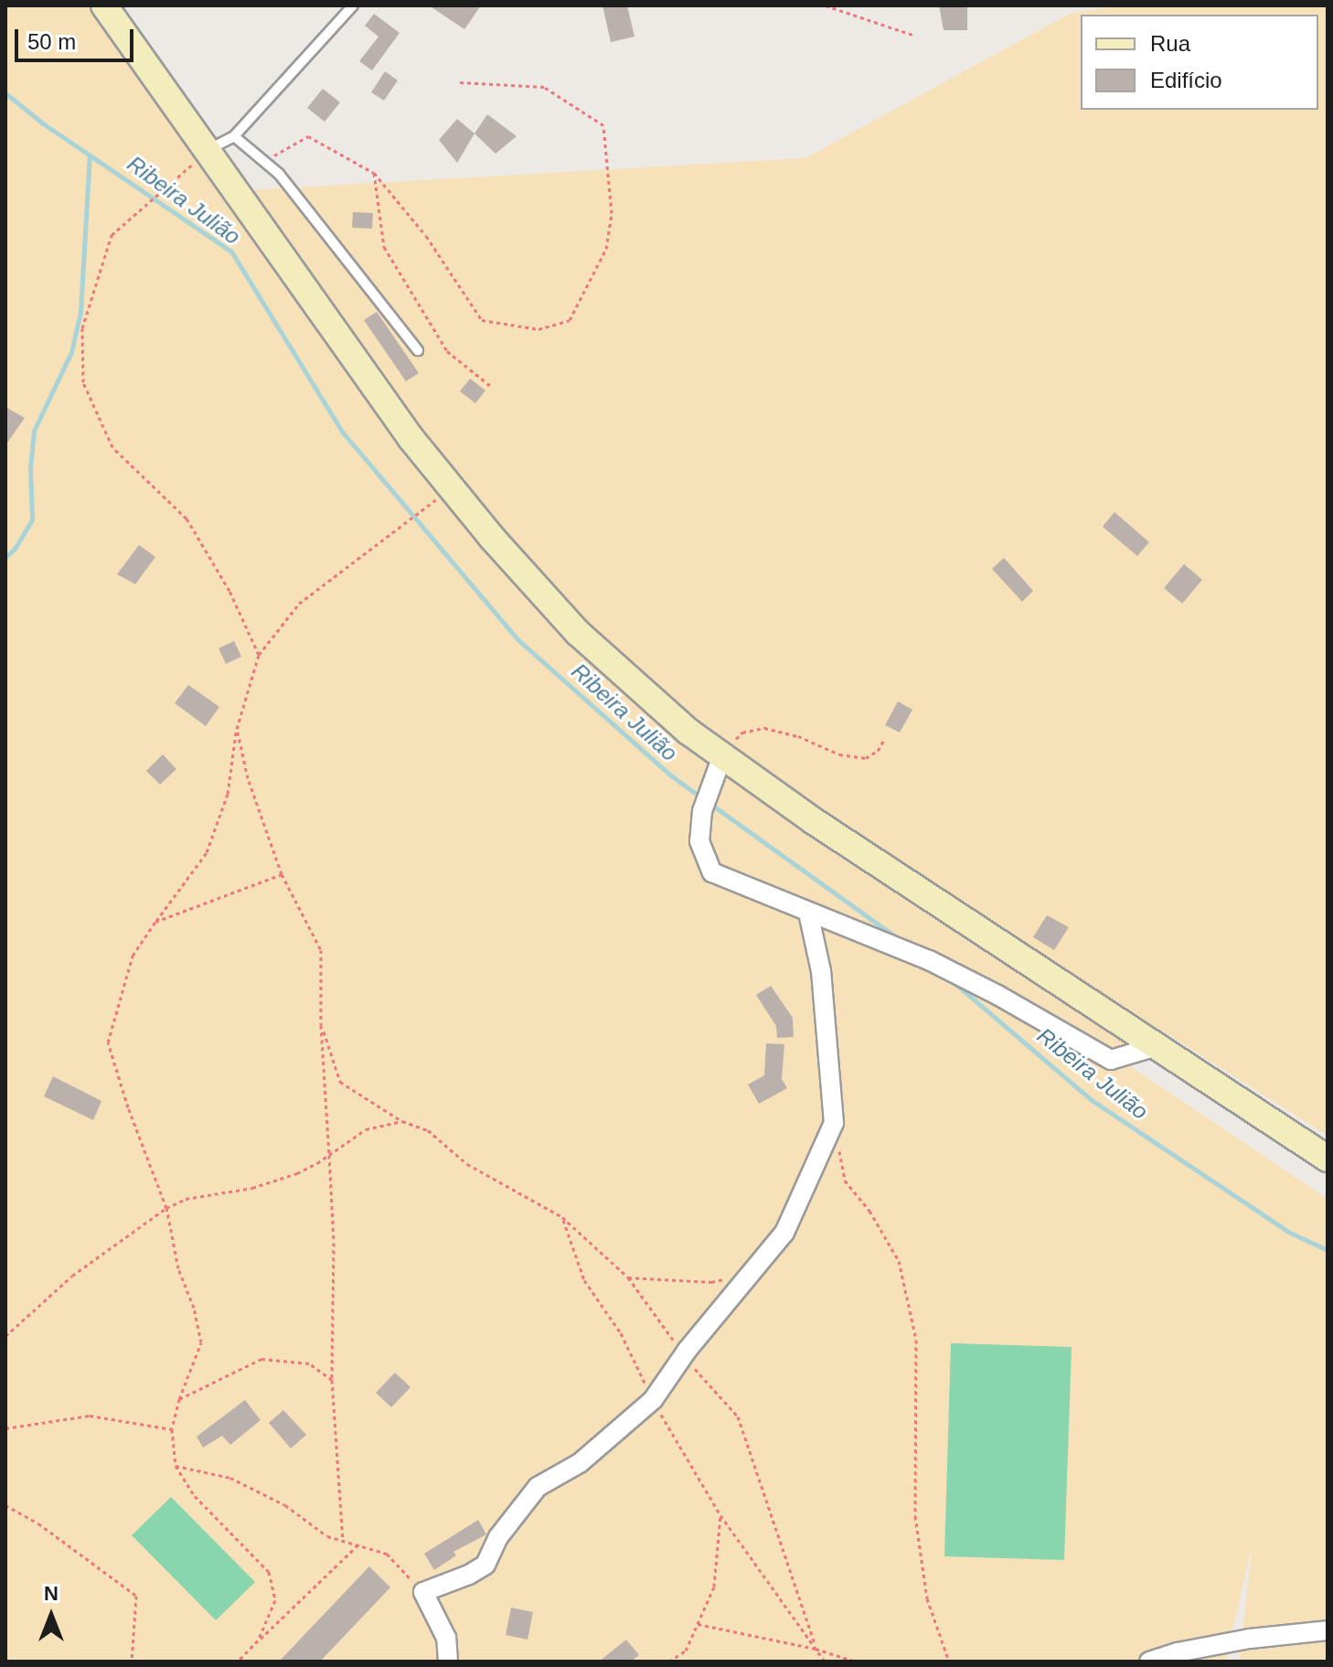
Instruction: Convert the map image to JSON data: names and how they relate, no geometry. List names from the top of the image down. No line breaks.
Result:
{"water":["Ribeira Julião"],"legend":["Rua","Edifício"],"scale_bar":"50 m","north":"top"}
